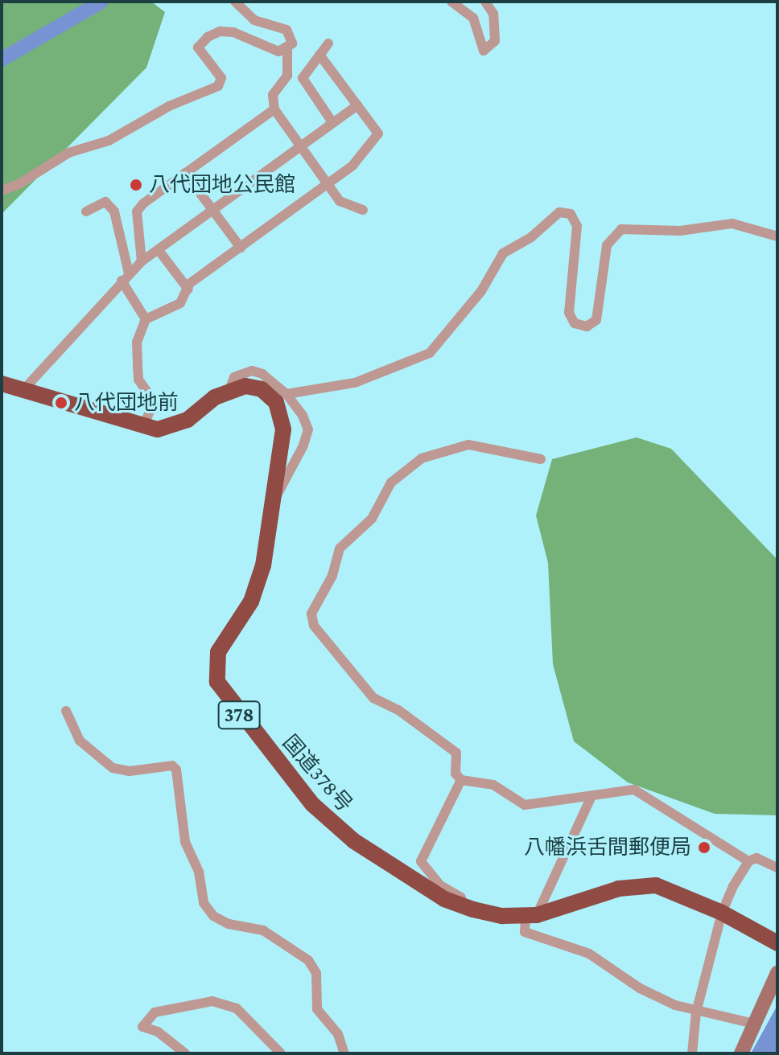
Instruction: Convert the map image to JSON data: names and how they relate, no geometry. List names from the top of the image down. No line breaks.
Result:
{"streets":{"highway":["378","国道378号"]},"places":["八代団地公民館","八代団地前","八幡浜舌間郵便局"]}
